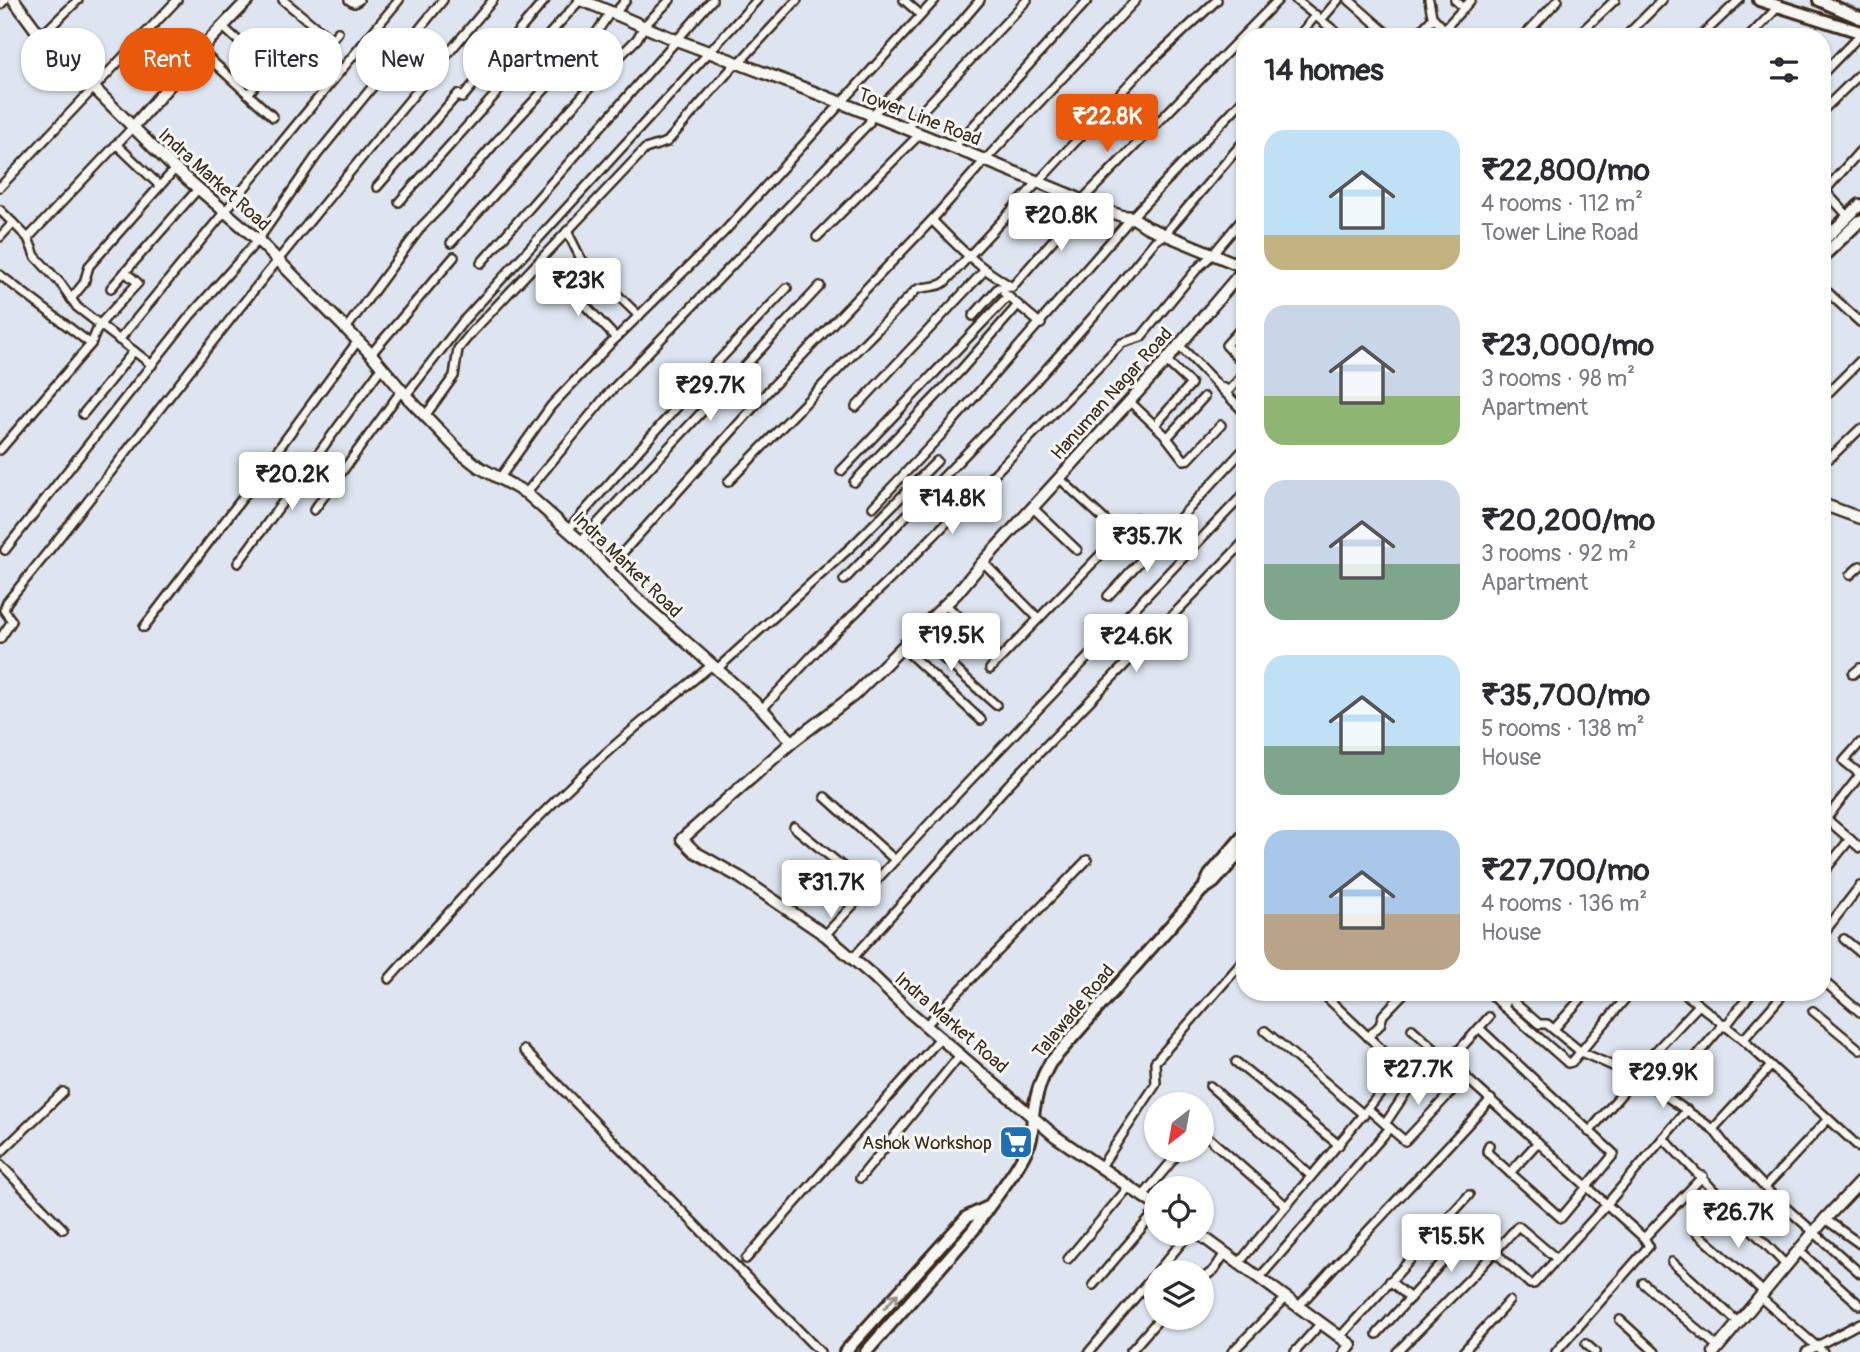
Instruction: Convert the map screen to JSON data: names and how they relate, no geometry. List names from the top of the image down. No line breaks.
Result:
{"streets":{"main road":["Talawade Road"],"street":["Tower Line Road","Indra Market Road","Hanuman Nagar Road"]},"crossings":[["Indra Market Road","Hanuman Nagar Road"],["Indra Market Road","Talawade Road"]],"places":{"supermarket":["Ashok Workshop"]},"north":"bottom left","page":{"chip":["Buy","Rent","Filters","New","Apartment"],"heading":"14 homes","price":["₹22.8K","₹20.8K","₹23K","₹29.7K","₹20.2K","₹14.8K","₹35.7K","₹19.5K","₹24.6K","₹31.7K","₹27.7K","₹29.9K","₹26.7K","₹15.5K"],"list":[{"name":"₹22,800/mo","note":"4 rooms · 112 m² · Tower Line Road"},{"name":"₹23,000/mo","note":"3 rooms · 98 m² · Apartment"},{"name":"₹20,200/mo","note":"3 rooms · 92 m² · Apartment"},{"name":"₹35,700/mo","note":"5 rooms · 138 m² · House"},{"name":"₹27,700/mo","note":"4 rooms · 136 m² · House"}]}}
